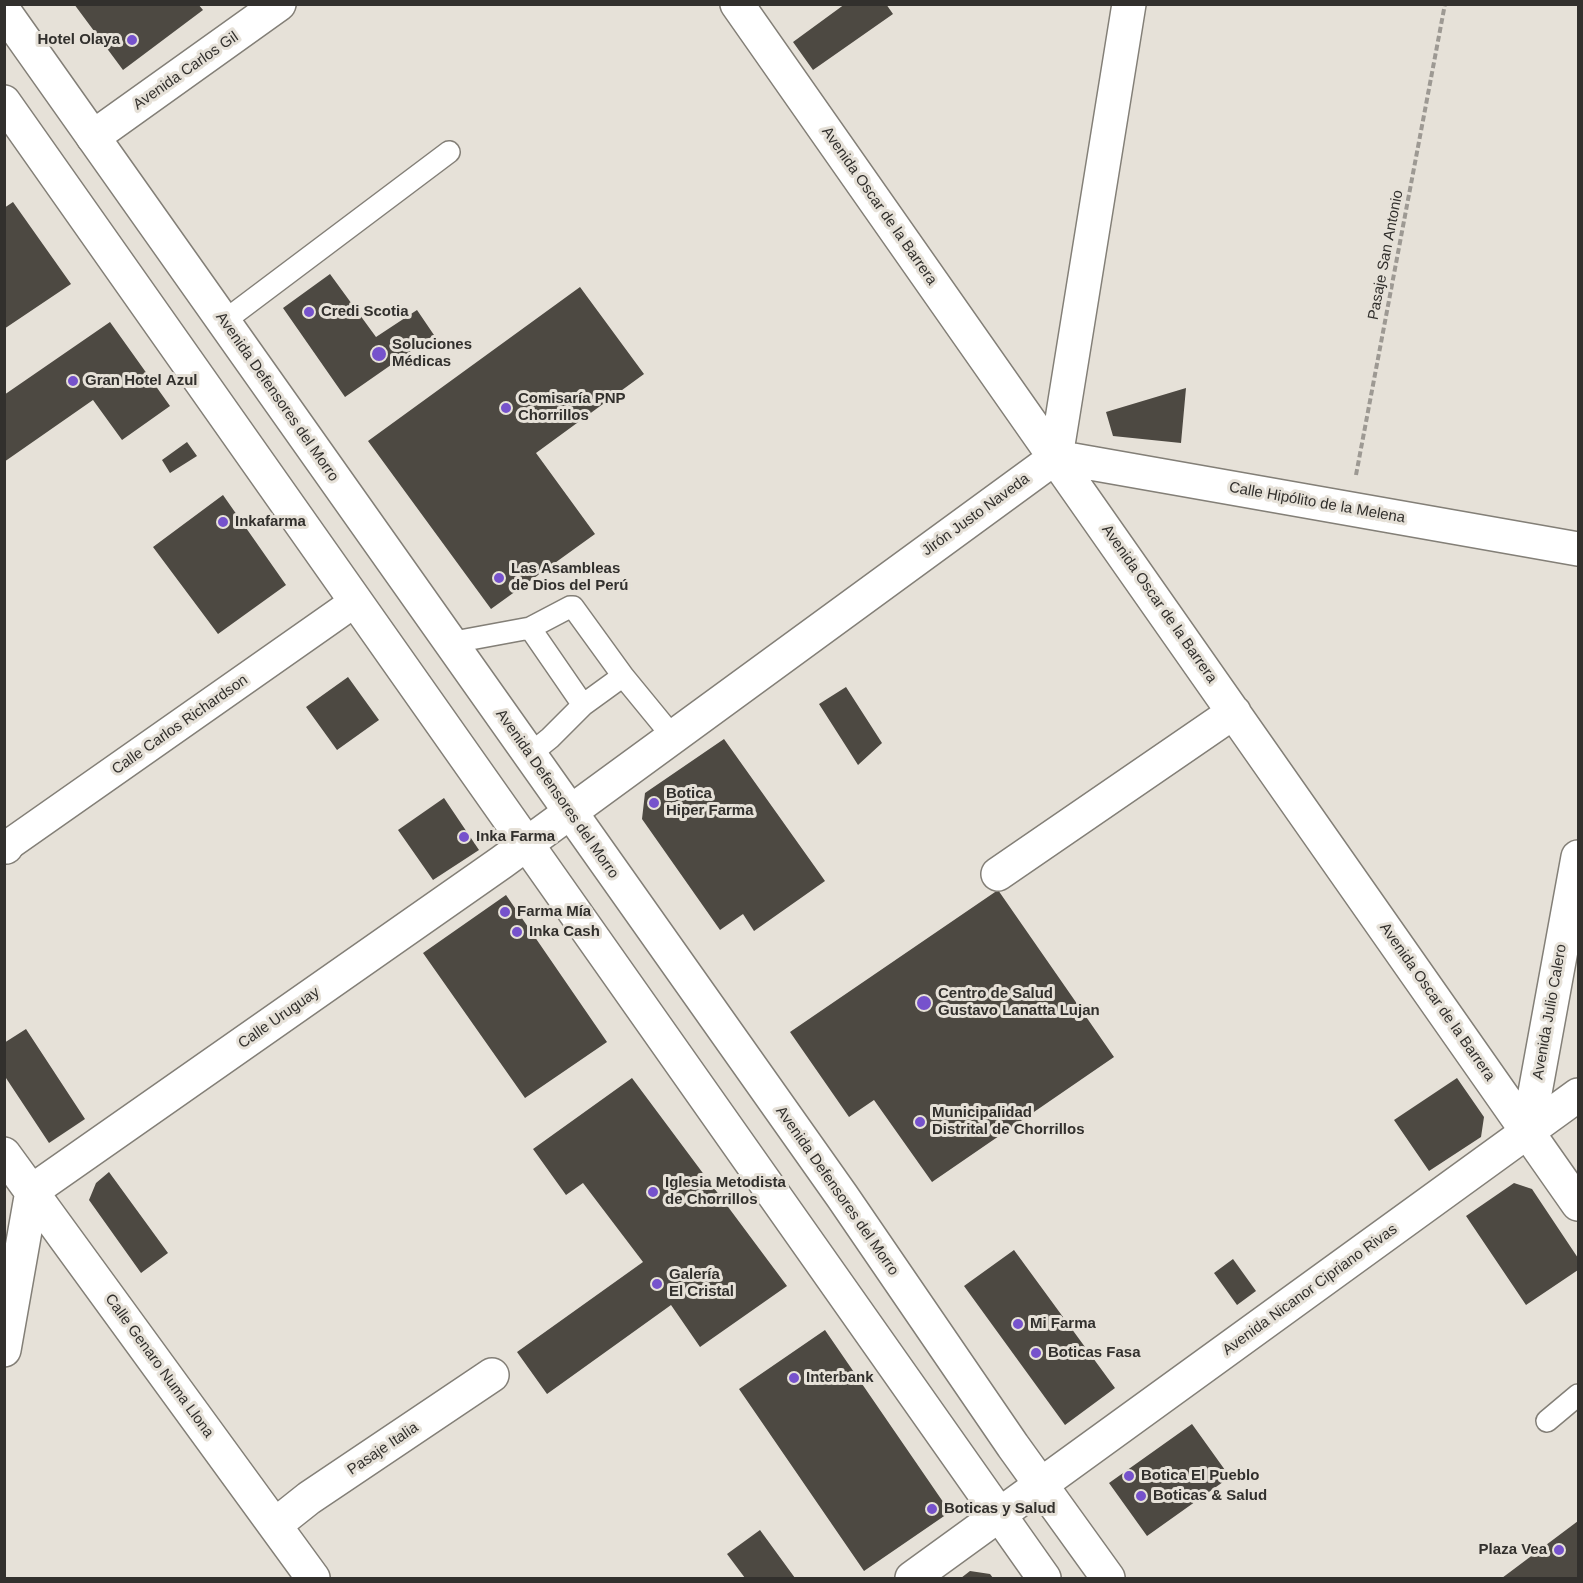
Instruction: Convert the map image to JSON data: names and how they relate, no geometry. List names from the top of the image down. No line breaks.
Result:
{"streets":{"street":["Avenida Carlos Gil","Avenida Oscar de la Barrera","Avenida Defensores del Morro","Calle Hipólito de la Melena","Jirón Justo Naveda","Calle Carlos Richardson","Avenida Julio Calero","Calle Uruguay","Avenida Nicanor Cipriano Rivas","Calle Genaro Numa Llona","Pasaje Italia"],"path":["Pasaje San Antonio"]},"crossings":[["Avenida Carlos Gil","Avenida Defensores del Morro"],["Avenida Oscar de la Barrera","Calle Hipólito de la Melena"],["Avenida Oscar de la Barrera","Jirón Justo Naveda"],["Avenida Oscar de la Barrera","Avenida Julio Calero"],["Avenida Oscar de la Barrera","Avenida Nicanor Cipriano Rivas"],["Pasaje San Antonio","Calle Hipólito de la Melena"],["Avenida Defensores del Morro","Jirón Justo Naveda"],["Avenida Defensores del Morro","Avenida Nicanor Cipriano Rivas"],["Calle Hipólito de la Melena","Jirón Justo Naveda"],["Jirón Justo Naveda","Calle Uruguay"],["Avenida Julio Calero","Avenida Nicanor Cipriano Rivas"],["Calle Uruguay","Calle Genaro Numa Llona"],["Calle Genaro Numa Llona","Pasaje Italia"]],"places":["Hotel Olaya","Credi Scotia","Soluciones Médicas","Gran Hotel Azul","Comisaría PNP Chorrillos","Inkafarma","Las Asambleas de Dios del Perú","Botica Hiper Farma","Inka Farma","Farma Mía","Inka Cash","Centro de Salud Gustavo Lanatta Lujan","Municipalidad Distrital de Chorrillos","Iglesia Metodista de Chorrillos","Galería El Cristal","Mi Farma","Boticas Fasa","Interbank","Botica El Pueblo","Boticas & Salud","Boticas y Salud","Plaza Vea"]}
